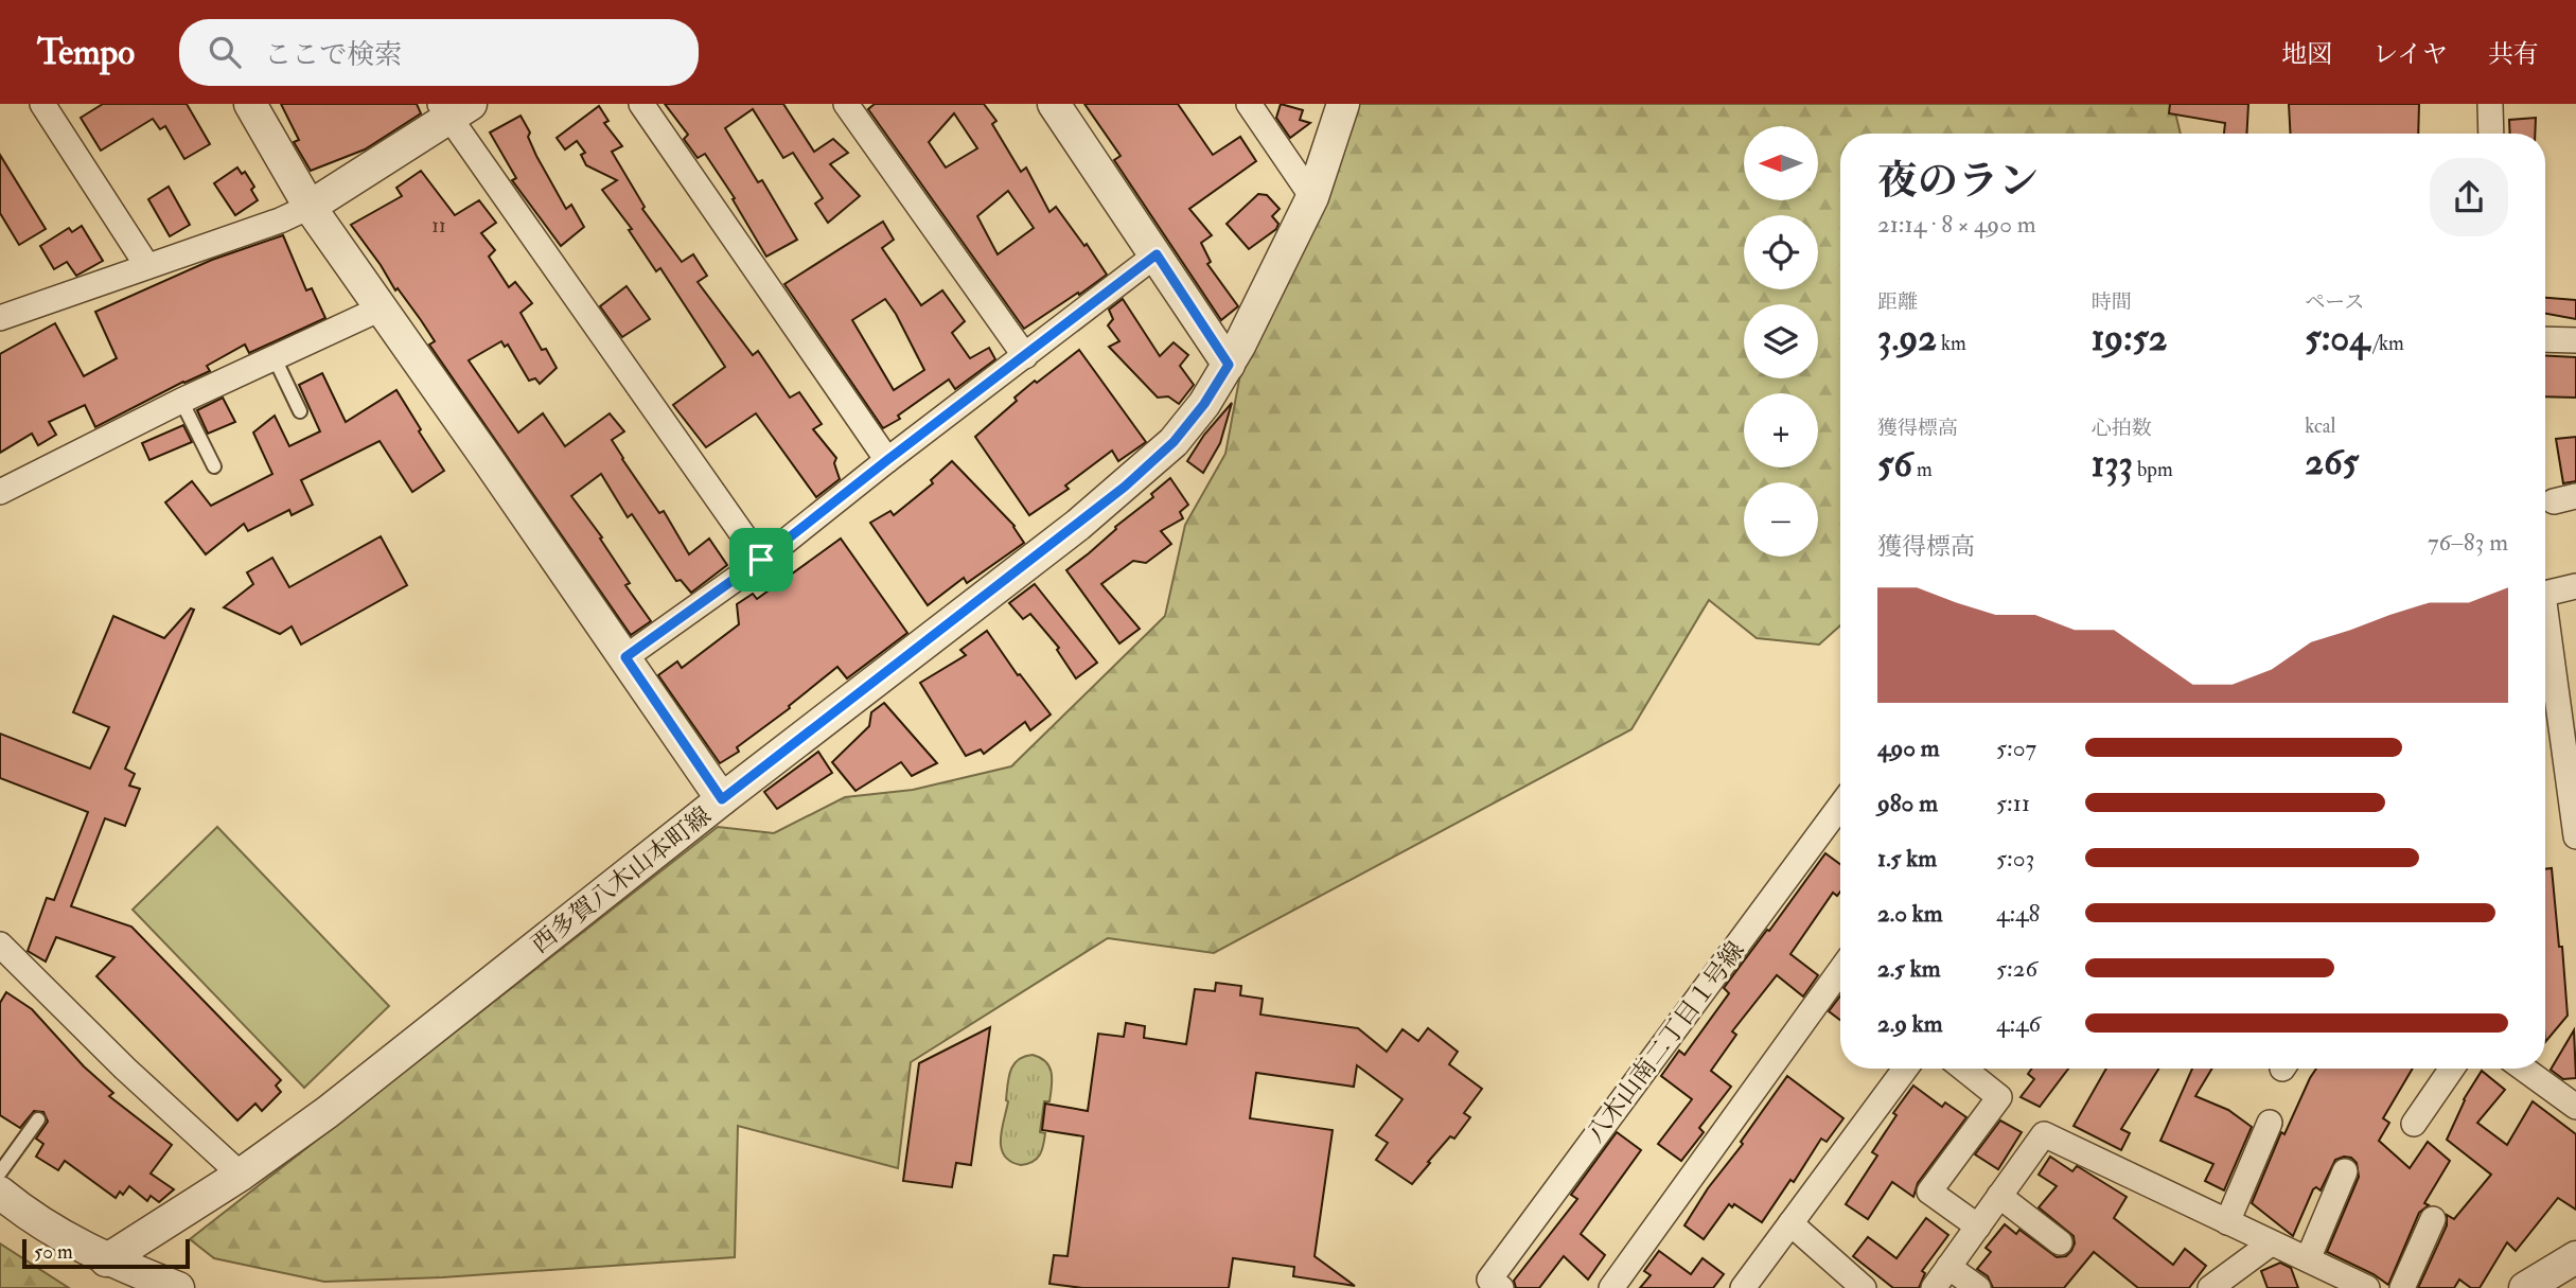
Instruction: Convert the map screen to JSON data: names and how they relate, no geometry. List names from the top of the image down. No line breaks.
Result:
{"streets":{"street":["西多賀八木山本町線","八木山南二丁目１号線"]},"house_numbers":["11"],"scale_bar":"50 m","north":"left","page":{"header":"Tempo","search":"ここで検索","nav":["地図","レイヤ","共有"],"map_buttons":["+","−"],"heading":["夜のラン","21:14 · 8 × 490 m"],"stats":[["距離","3.92 km"],["時間","19:52"],["ペース","5:04 /km"],["獲得標高","56 m"],["心拍数","133 bpm"],["kcal","265"]],"chart":["獲得標高","76–83 m"],"list":[{"name":"490 m","note":"5:07"},{"name":"980 m","note":"5:11"},{"name":"1.5 km","note":"5:03"},{"name":"2.0 km","note":"4:48"},{"name":"2.5 km","note":"5:26"},{"name":"2.9 km","note":"4:46"}],"scale":"50 m"}}
